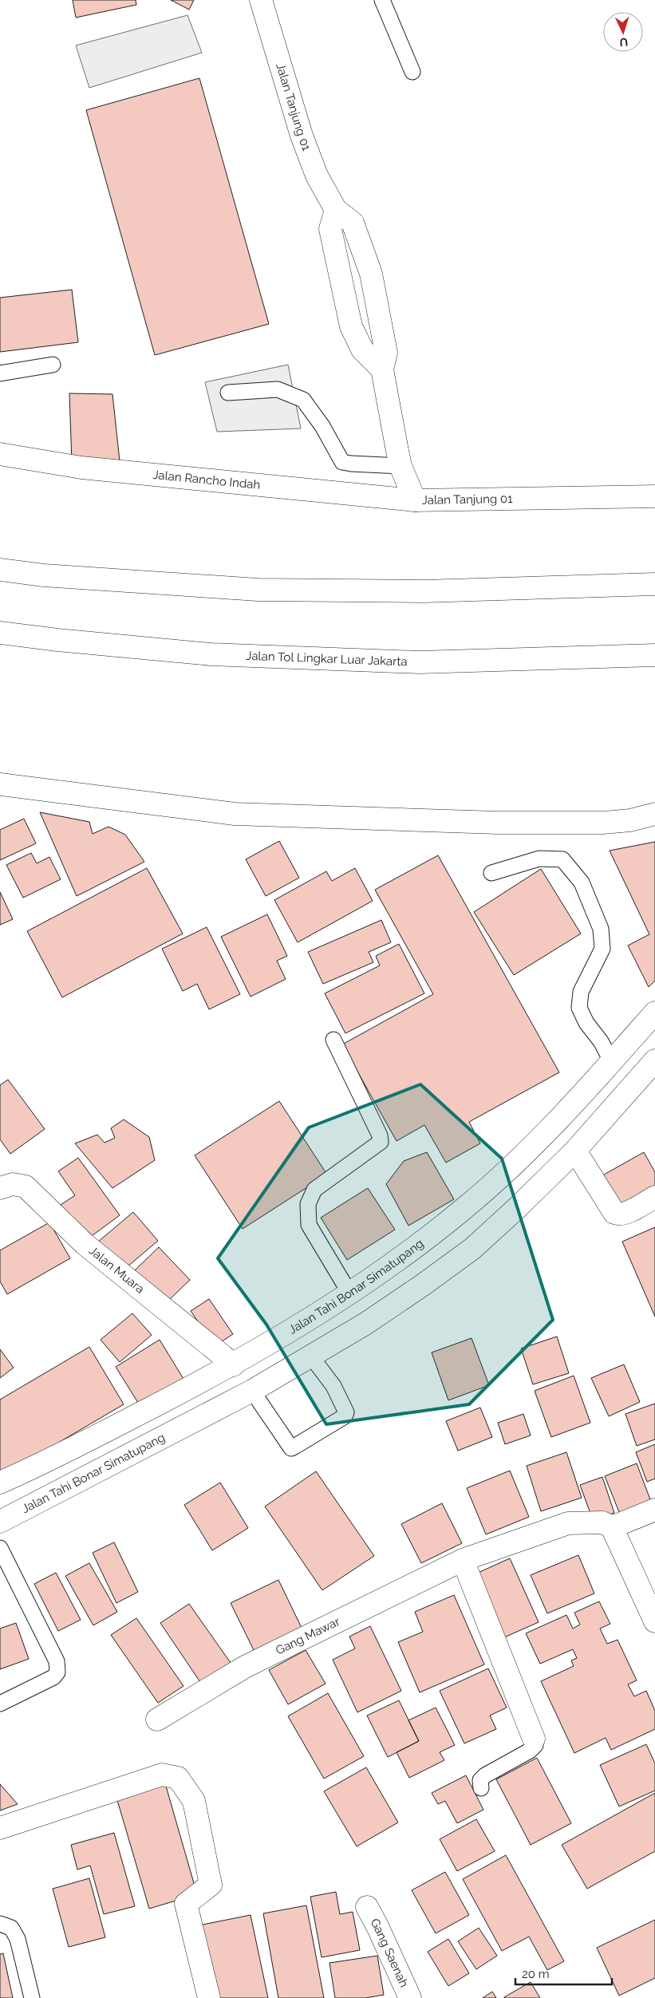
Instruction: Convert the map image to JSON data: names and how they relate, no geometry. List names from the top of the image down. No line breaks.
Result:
{"streets":{"main road":["Jalan Tanjung 01","Jalan Rancho Indah","Jalan Tol Lingkar Luar Jakarta","Jalan Muara","Jalan Tahi Bonar Simatupang","Gang Mawar","Gang Saenah"]},"crossings":[["Jalan Tanjung 01","Jalan Rancho Indah"],["Jalan Muara","Jalan Tahi Bonar Simatupang"]],"scale_bar":"20 m","north":"bottom"}
